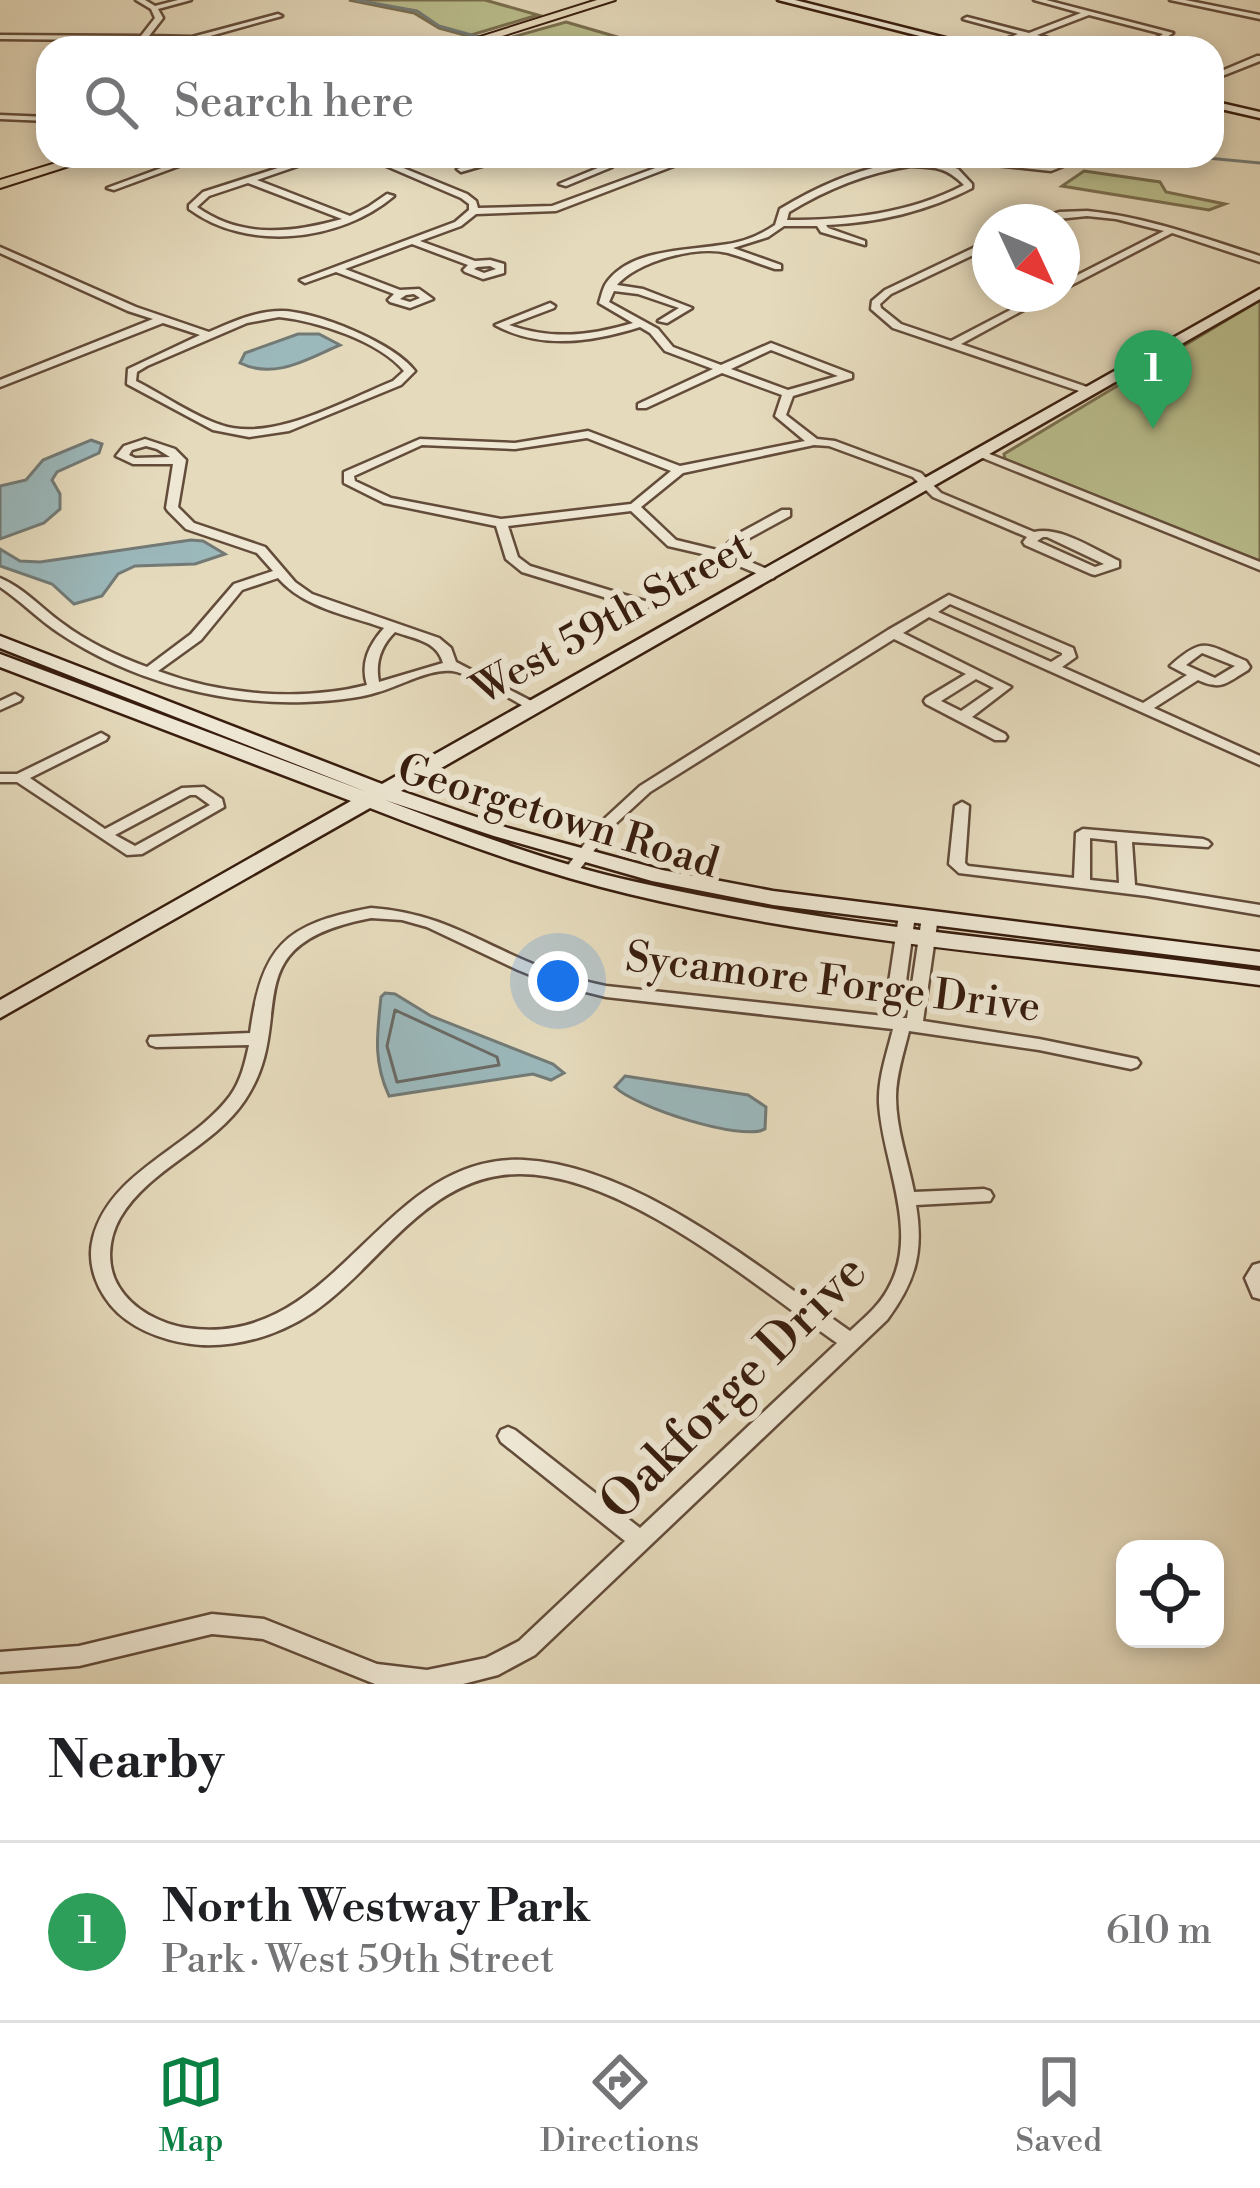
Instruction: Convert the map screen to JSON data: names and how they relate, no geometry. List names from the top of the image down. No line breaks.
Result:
{"streets":{"street":["West 59th Street","Georgetown Road","Sycamore Forge Drive","Oakforge Drive"]},"crossings":[["West 59th Street","Georgetown Road"],["Georgetown Road","Oakforge Drive"],["Sycamore Forge Drive","Oakforge Drive"]],"north":"bottom right","page":{"search":"Search here","pins":"1","heading":"Nearby","list":[{"mark":"1","name":"North Westway Park","note":"Park · West 59th Street","value":"610 m"}],"nav":["Map","Directions","Saved"]}}
